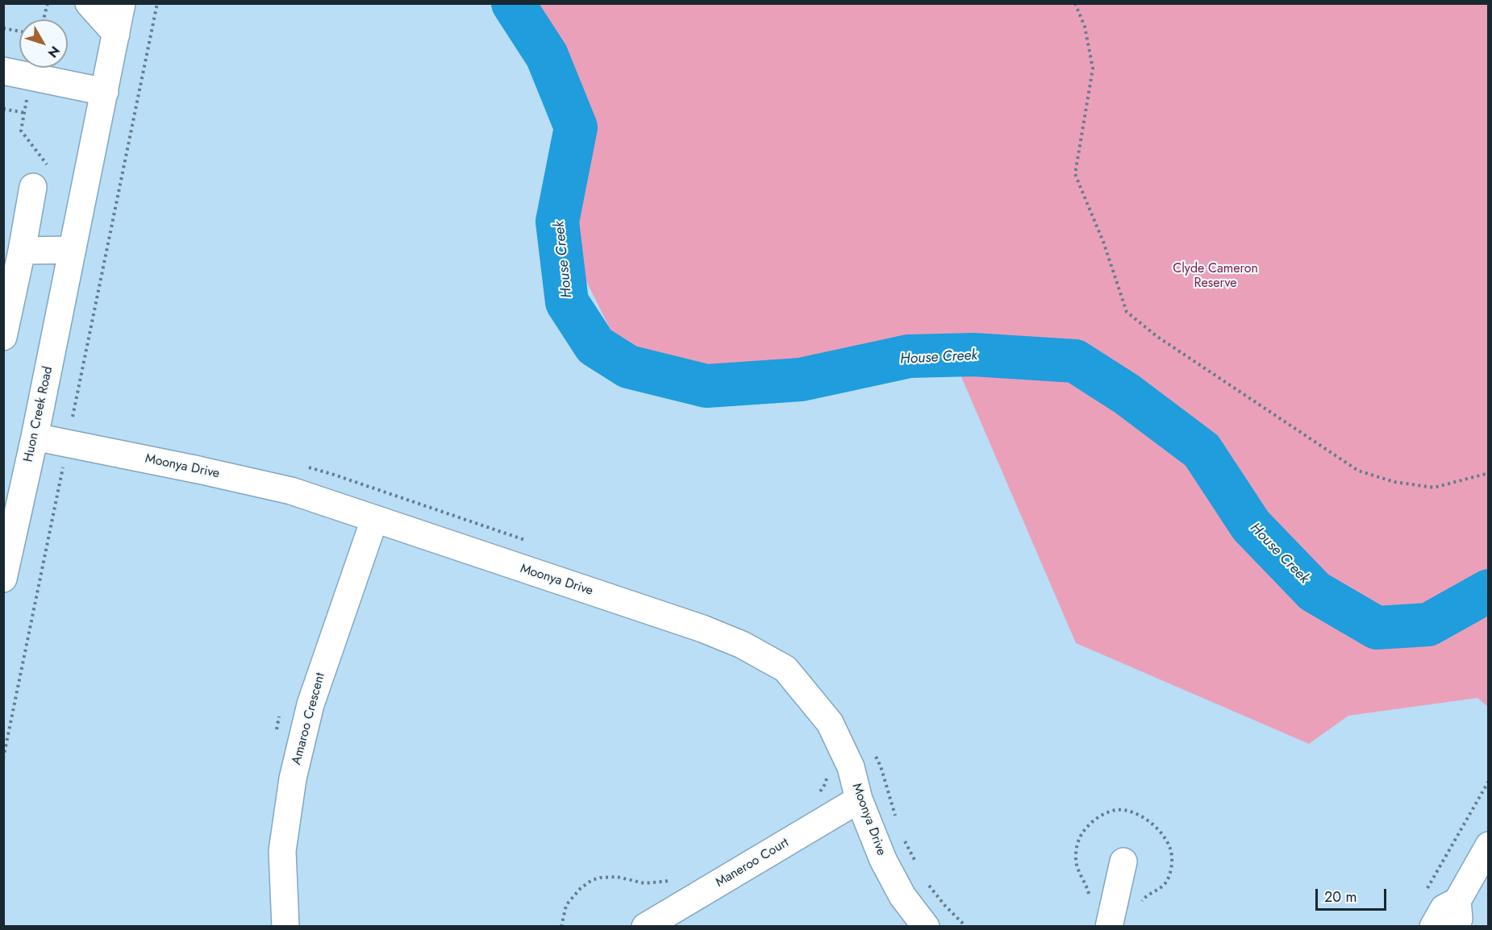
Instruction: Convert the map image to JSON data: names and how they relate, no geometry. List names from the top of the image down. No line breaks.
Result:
{"streets":{"street":["Huon Creek Road","Moonya Drive","Amaroo Crescent","Maneroo Court"]},"crossings":[["Huon Creek Road","Moonya Drive"],["Moonya Drive","Amaroo Crescent"],["Moonya Drive","Maneroo Court"]],"water":["House Creek"],"parks":["Clyde Cameron Reserve"],"scale_bar":"20 m","north":"bottom right"}
